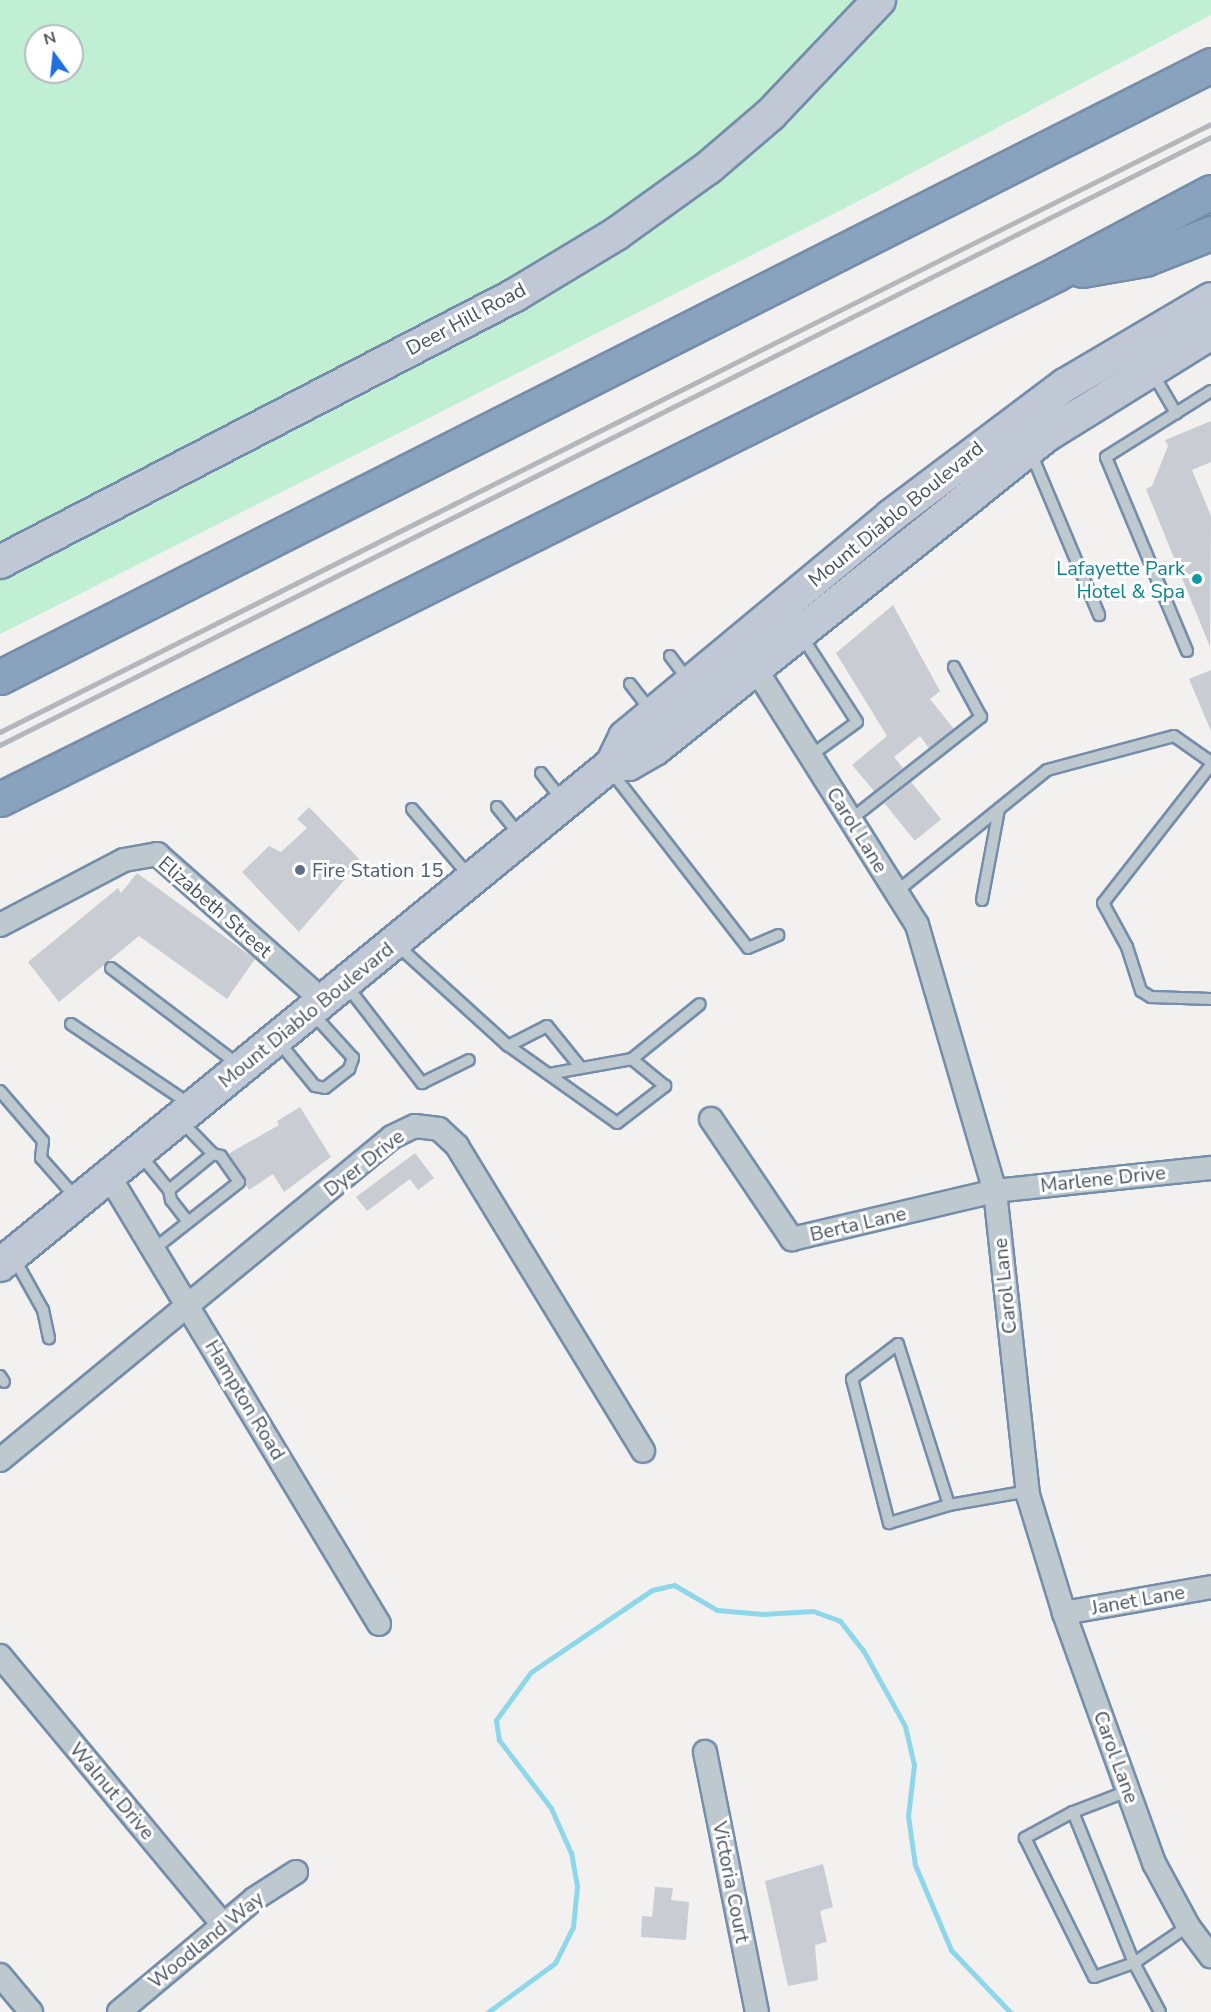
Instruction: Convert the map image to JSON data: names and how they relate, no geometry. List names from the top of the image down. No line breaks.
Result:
{"streets":{"main road":["Deer Hill Road","Mount Diablo Boulevard"],"street":["Carol Lane","Elizabeth Street","Dyer Drive","Marlene Drive","Berta Lane","Hampton Road","Janet Lane","Walnut Drive","Victoria Court","Woodland Way"]},"crossings":[["Mount Diablo Boulevard","Carol Lane"],["Mount Diablo Boulevard","Elizabeth Street"],["Mount Diablo Boulevard","Hampton Road"],["Carol Lane","Marlene Drive"],["Carol Lane","Berta Lane"],["Carol Lane","Janet Lane"],["Dyer Drive","Hampton Road"],["Marlene Drive","Berta Lane"],["Walnut Drive","Woodland Way"]],"places":["Lafayette Park Hotel & Spa","Fire Station 15"],"north":"top"}
